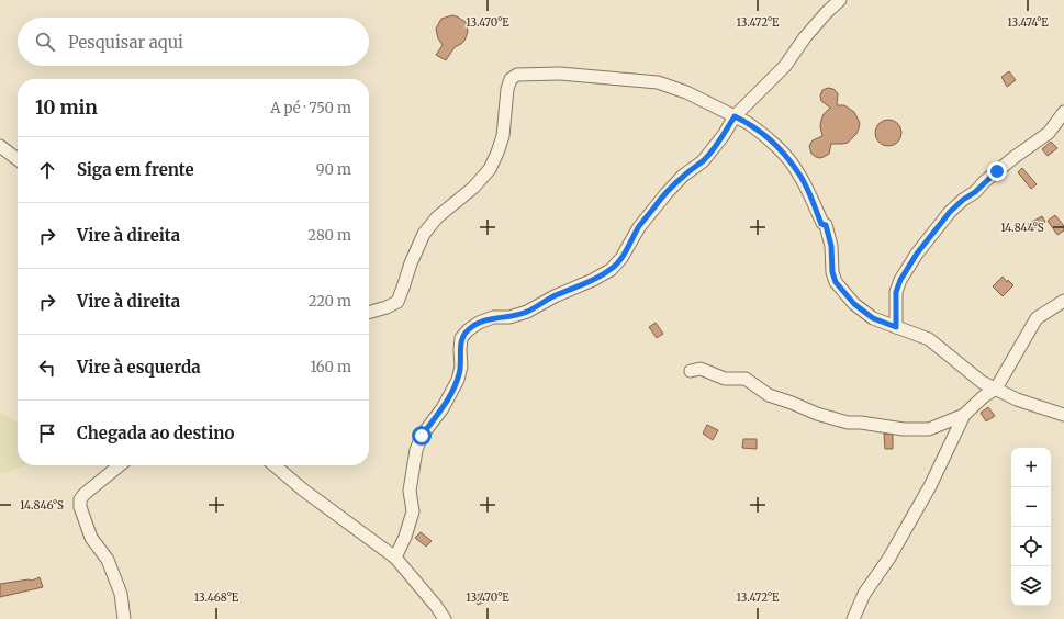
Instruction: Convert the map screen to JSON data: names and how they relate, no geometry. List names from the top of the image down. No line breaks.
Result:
{"page":{"search":"Pesquisar aqui","heading":["10 min","A pé · 750 m"],"list":[["Siga em frente","90 m"],["Vire à direita","280 m"],["Vire à direita","220 m"],["Vire à esquerda","160 m"],"Chegada ao destino"],"map_buttons":["+","−"]},"coordinates":["13.470°E","13.472°E","13.474°E","14.844°S","14.846°S","13.468°E"]}
